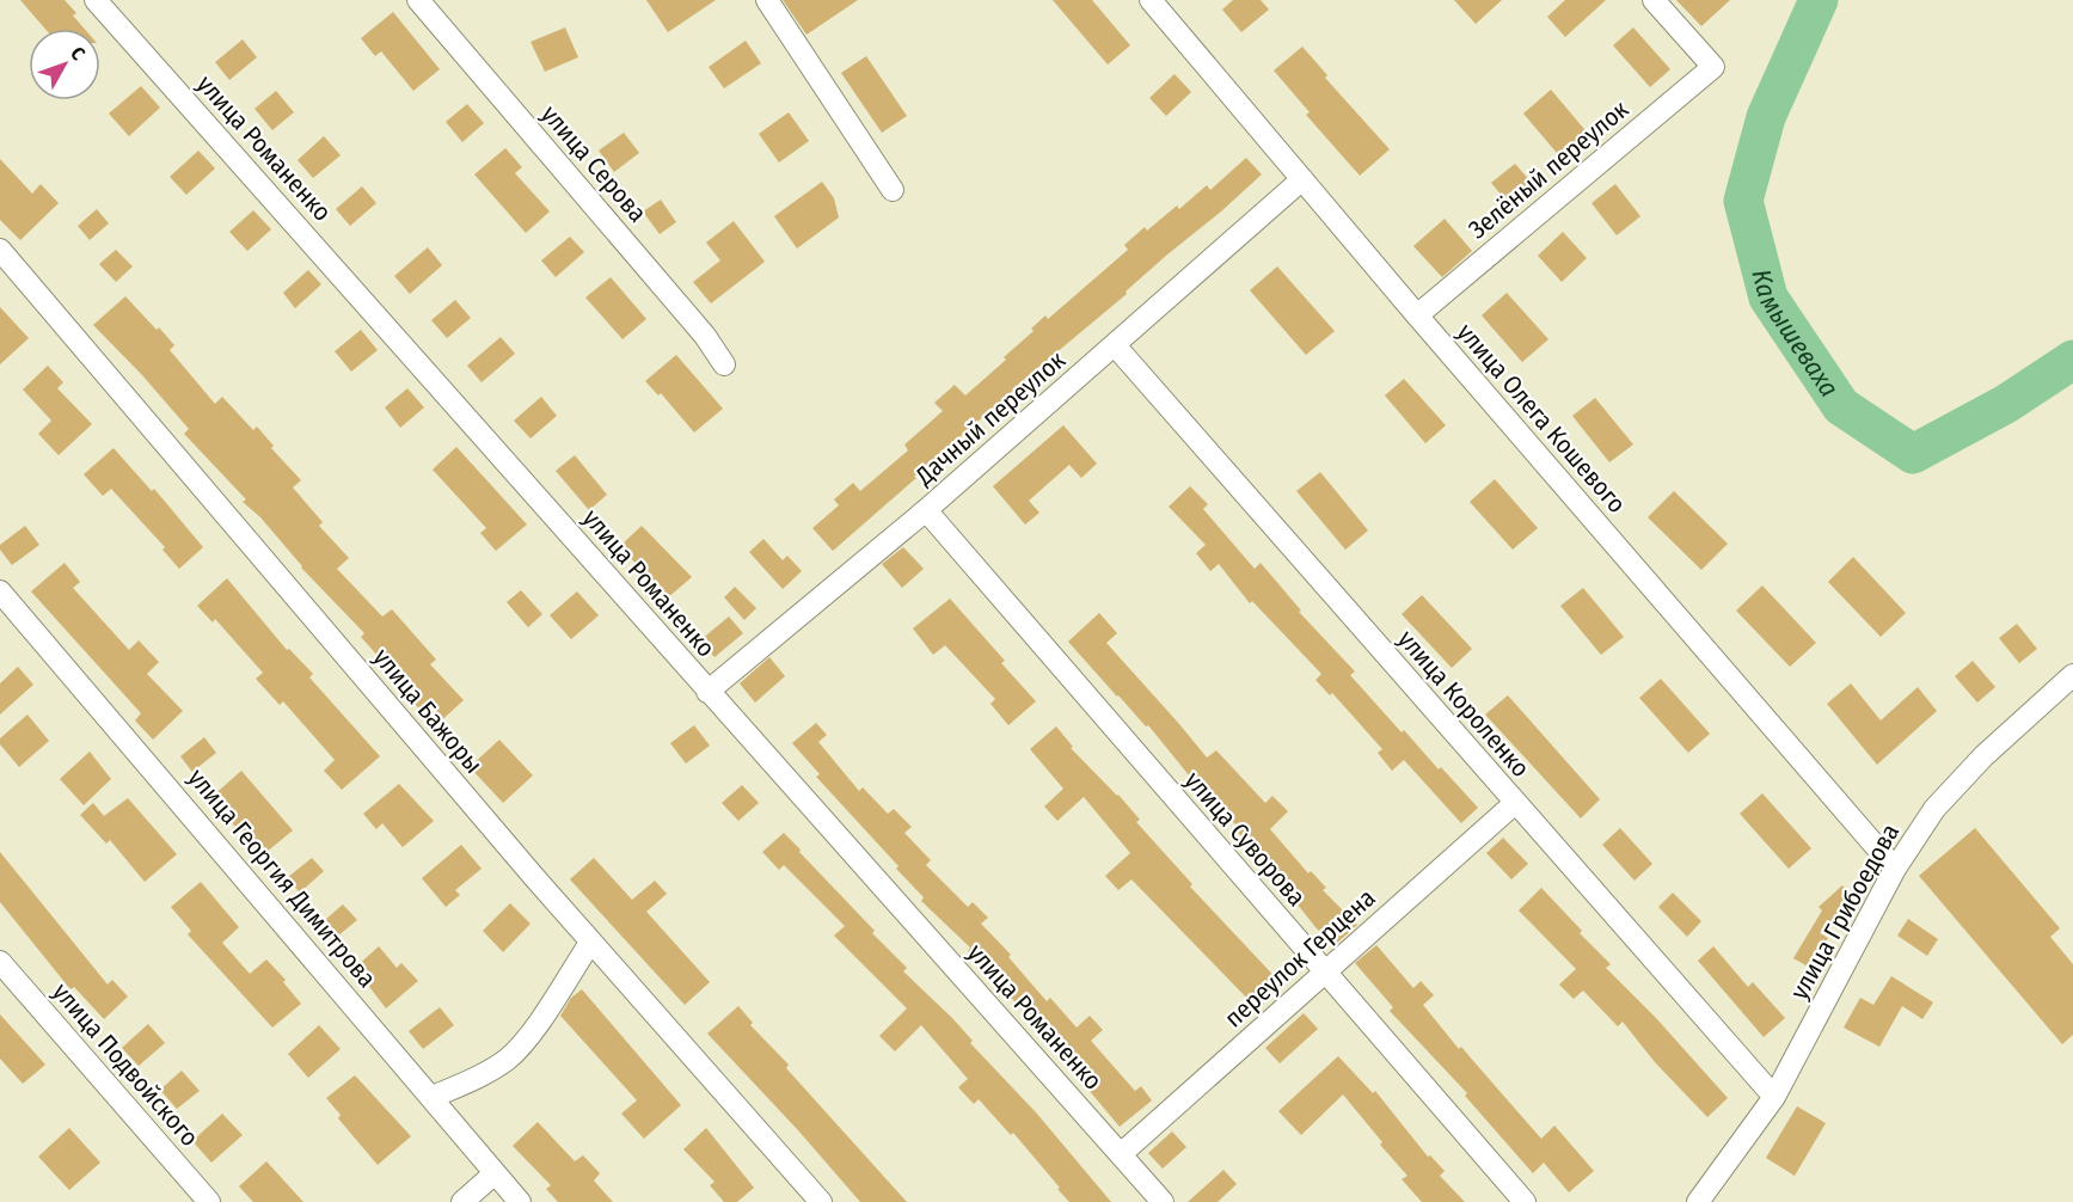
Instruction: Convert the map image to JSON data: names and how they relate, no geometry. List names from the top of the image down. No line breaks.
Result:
{"streets":{"street":["улица Романенко","улица Серова","Зелёный переулок","Дачный переулок","улица Олега Кошевого","улица Короленко","улица Бажоры","улица Суворова","улица Георгия Димитрова","улица Грибоедова","переулок Герцена","улица Подвойского"]},"crossings":[["улица Романенко","Дачный переулок"],["улица Романенко","переулок Герцена"],["Зелёный переулок","улица Олега Кошевого"],["Дачный переулок","улица Олега Кошевого"],["Дачный переулок","улица Короленко"],["Дачный переулок","улица Суворова"],["улица Олега Кошевого","улица Грибоедова"],["улица Короленко","улица Грибоедова"],["улица Короленко","переулок Герцена"],["улица Суворова","переулок Герцена"]],"water":["Камышеваха"],"north":"top right"}
